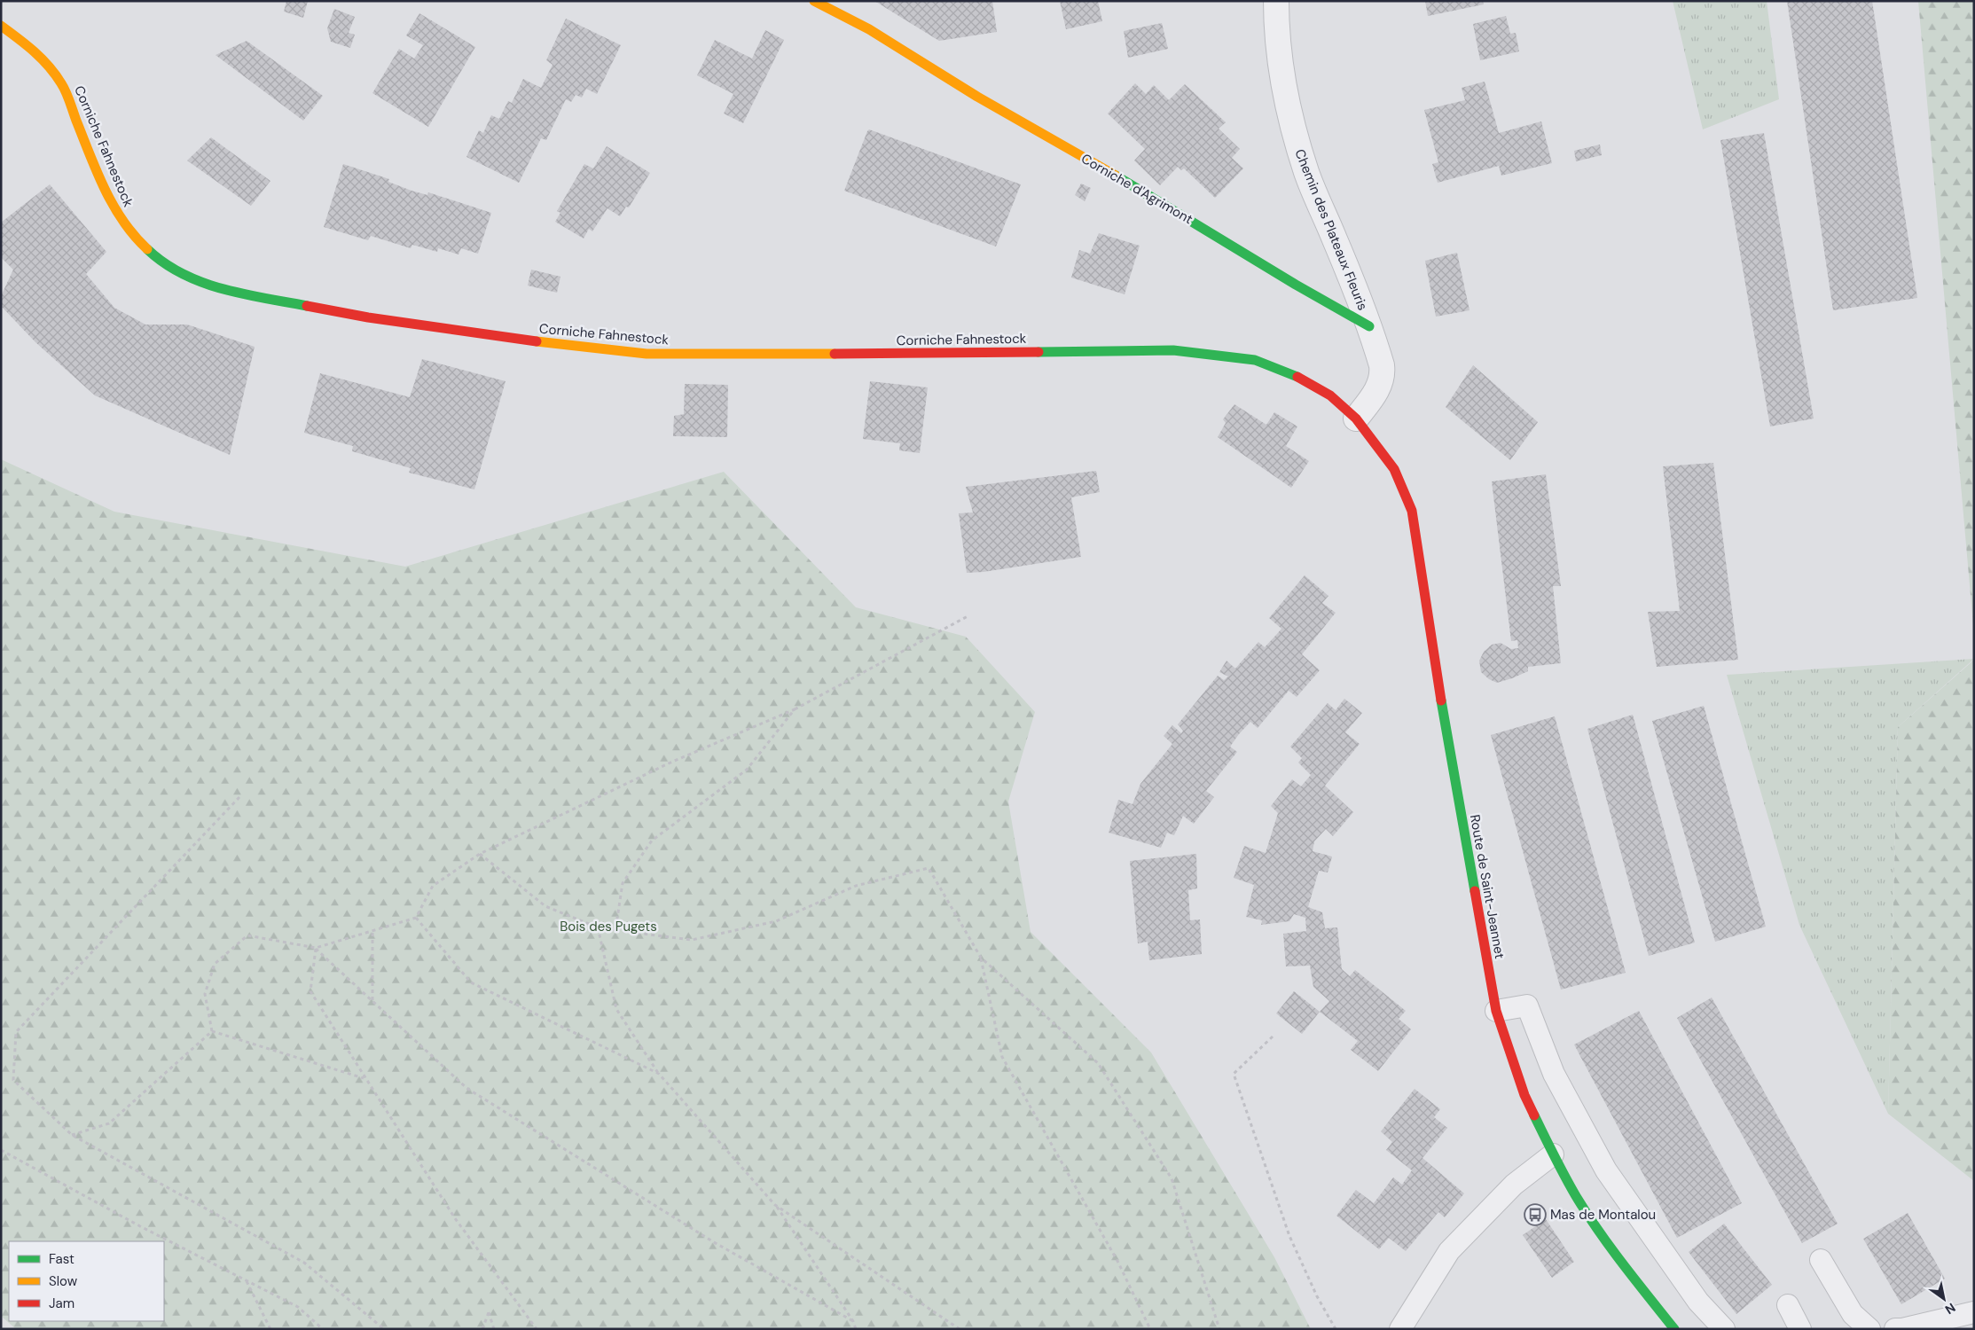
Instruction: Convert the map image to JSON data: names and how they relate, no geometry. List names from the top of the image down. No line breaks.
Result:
{"streets":{"main road":["Corniche Fahnestock","Corniche d'Agrimont","Route de Saint-Jeannet"],"street":["Chemin des Plateaux Fleuris"]},"crossings":[["Corniche Fahnestock","Route de Saint-Jeannet"],["Corniche d'Agrimont","Chemin des Plateaux Fleuris"]],"parks":["Bois des Pugets"],"places":{"bus stop":["Mas de Montalou"]},"legend":["Fast","Slow","Jam"],"north":"bottom right"}
